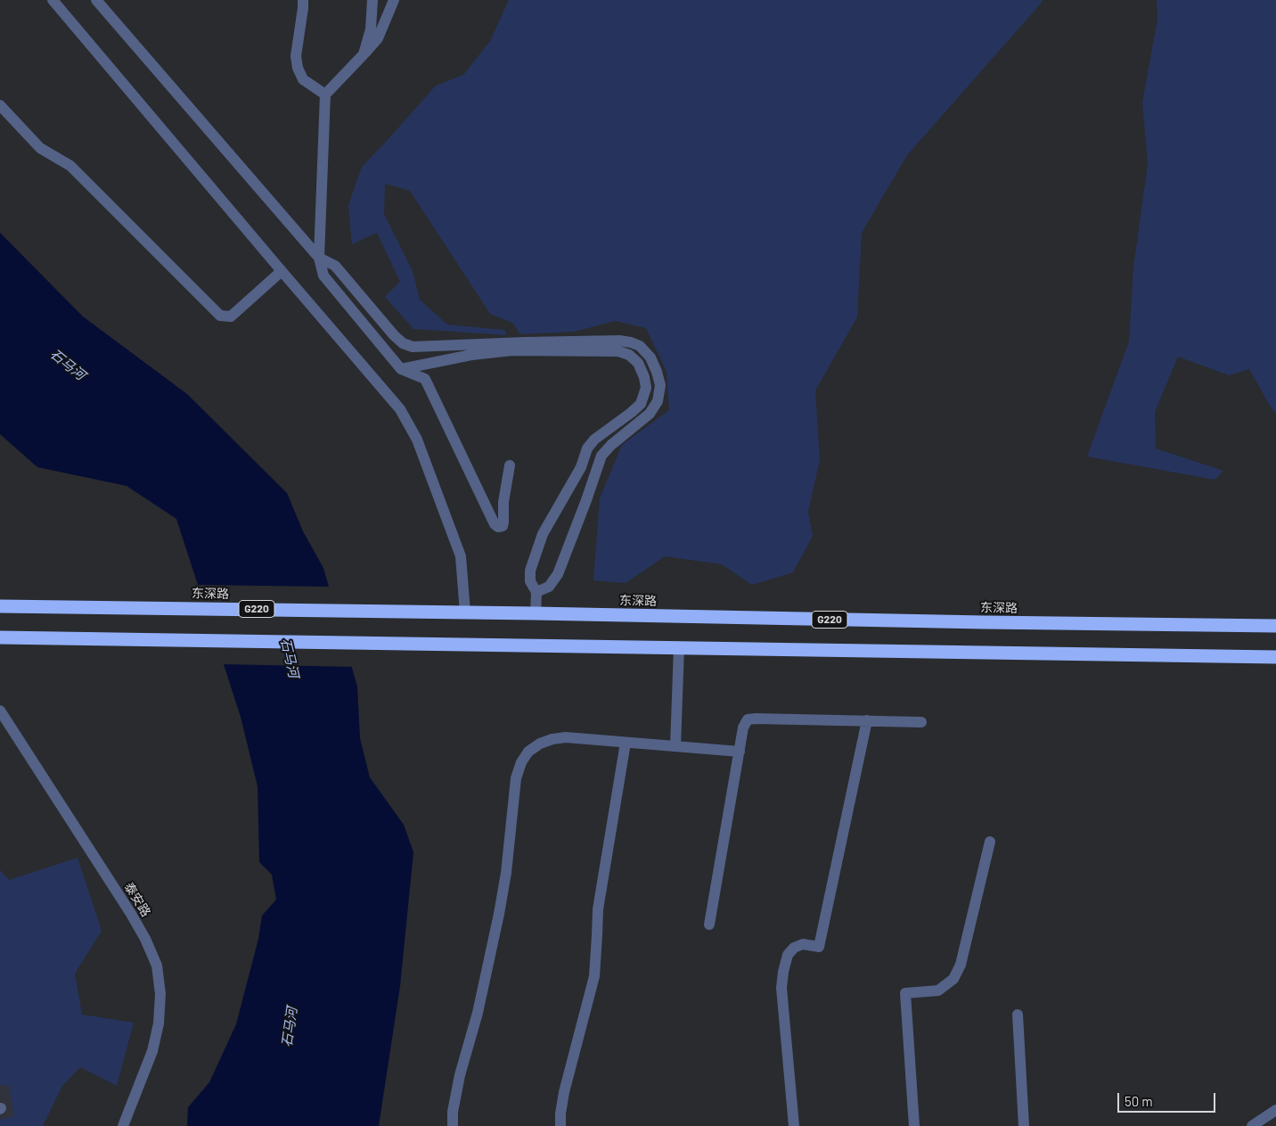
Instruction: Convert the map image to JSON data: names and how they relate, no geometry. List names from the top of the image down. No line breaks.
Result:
{"streets":{"highway":["东深路","G220"],"street":["泰安路"]},"water":["石马河"],"scale_bar":"50 m"}
